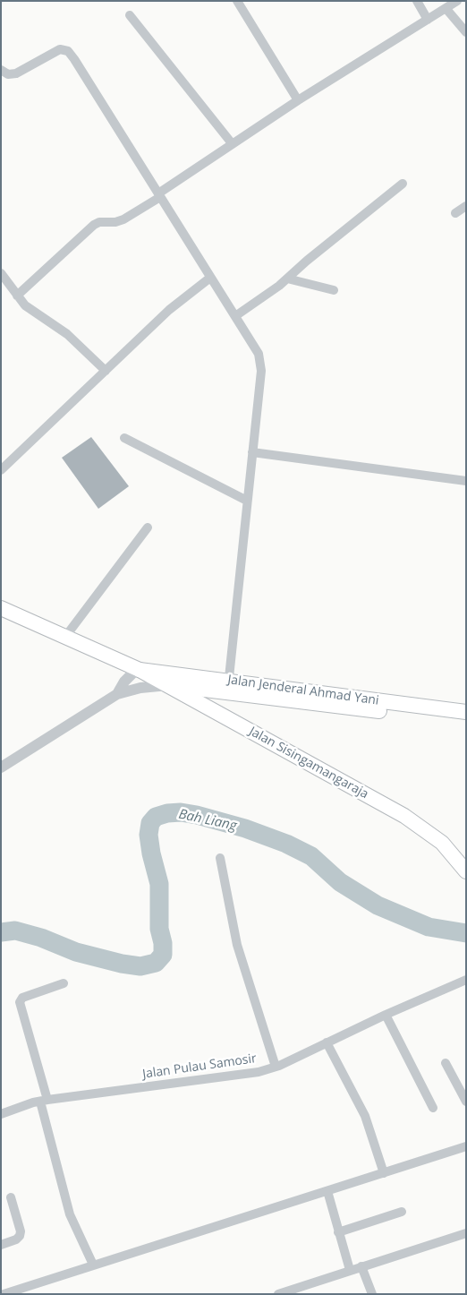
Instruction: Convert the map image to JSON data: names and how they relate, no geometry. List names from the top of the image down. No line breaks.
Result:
{"streets":{"main road":["Jalan Jenderal Ahmad Yani","Jalan Sisingamangaraja"],"street":["Jalan Pulau Samosir"]},"crossings":[["Jalan Jenderal Ahmad Yani","Jalan Sisingamangaraja"]],"water":["Bah Liang"]}
